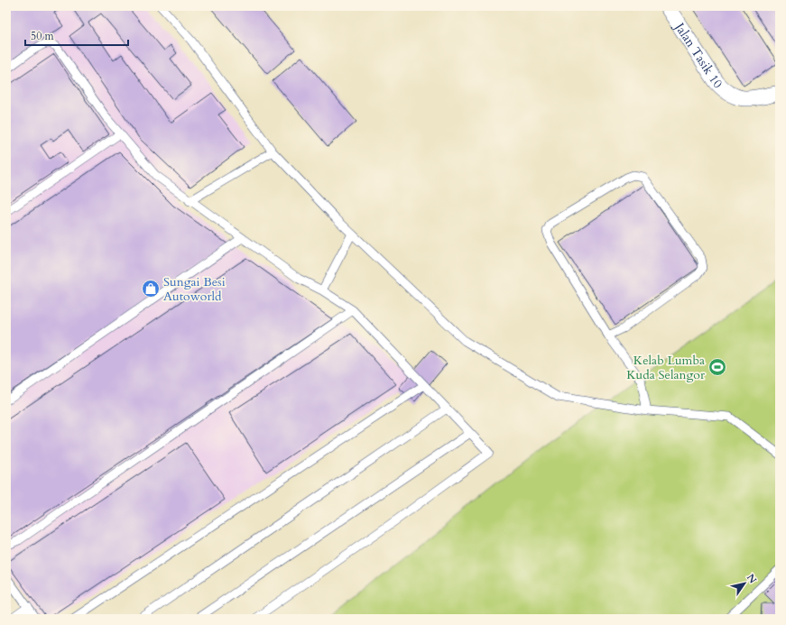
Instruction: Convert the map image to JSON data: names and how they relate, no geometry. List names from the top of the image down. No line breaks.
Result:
{"streets":{"street":["Jalan Tasik 10"]},"places":{"shop":["Sungai Besi Autoworld"],"sports":["Kelab Lumba Kuda Selangor"]},"scale_bar":"50 m","north":"top right"}
